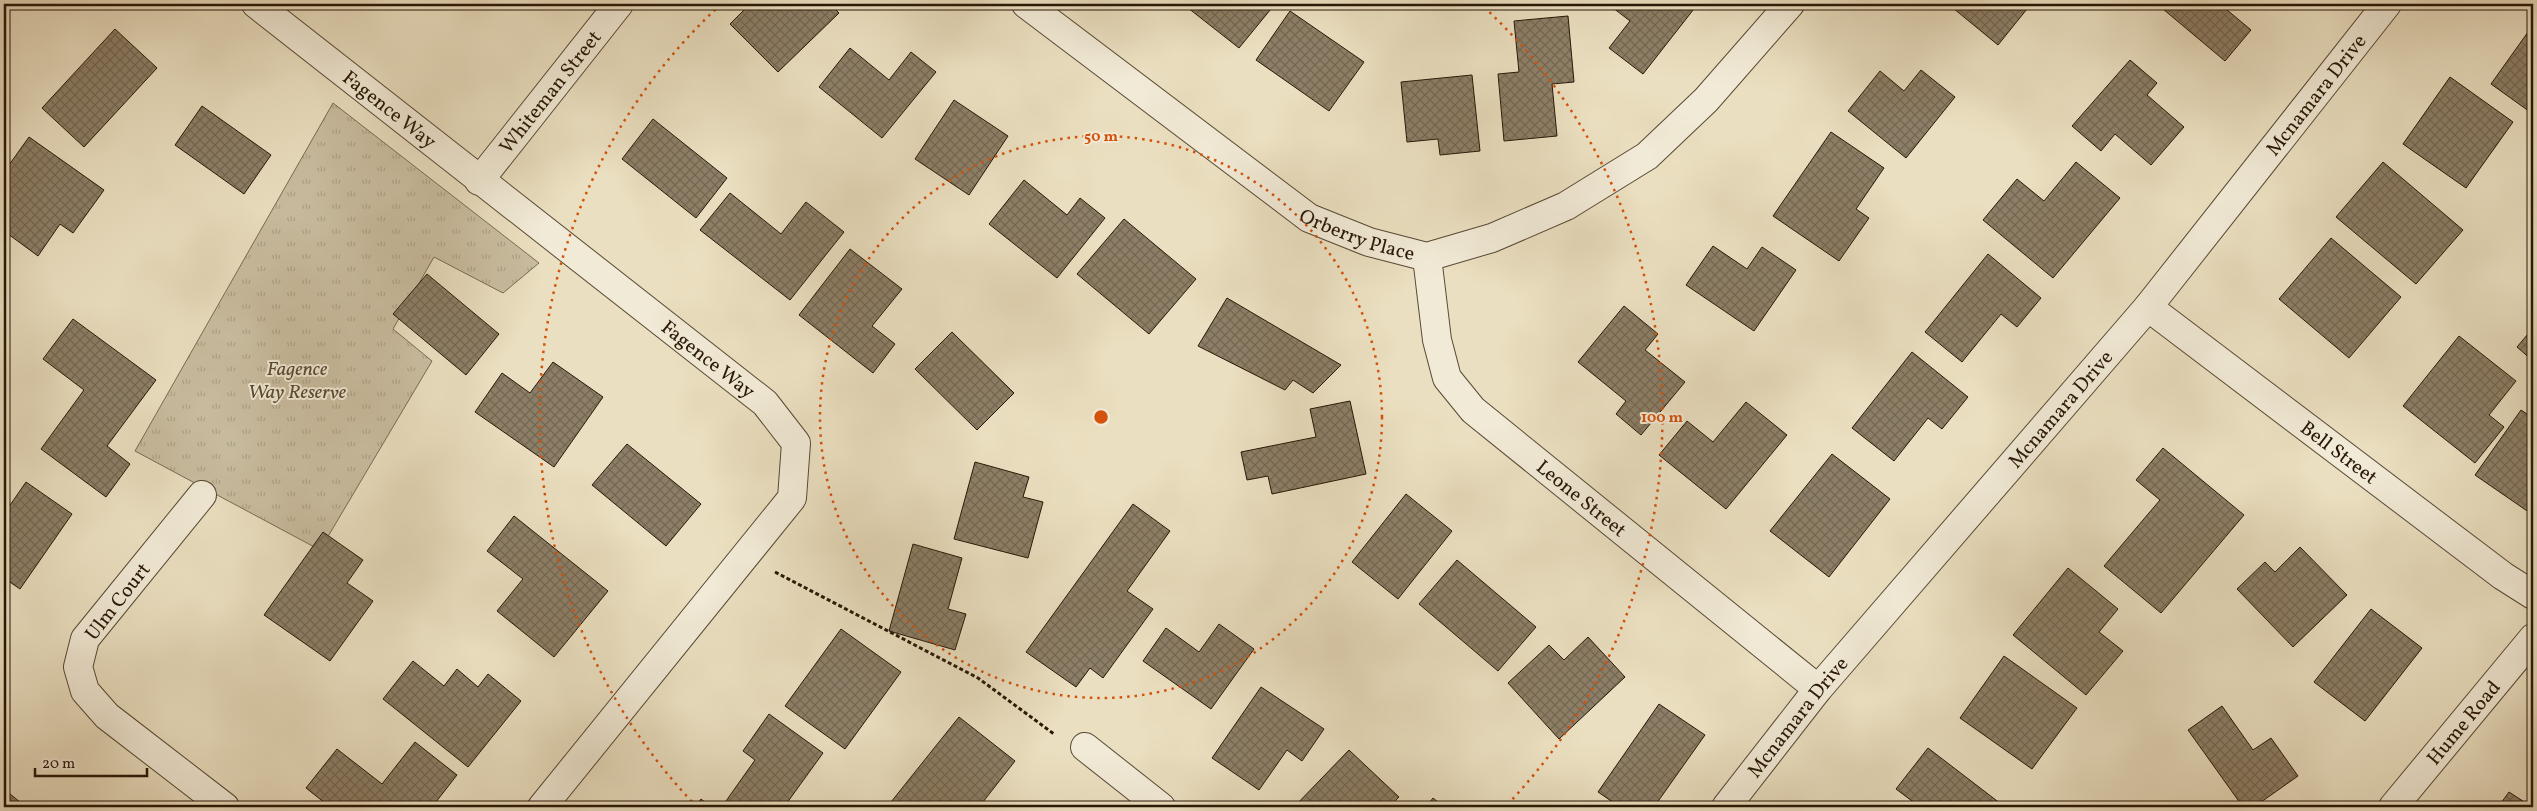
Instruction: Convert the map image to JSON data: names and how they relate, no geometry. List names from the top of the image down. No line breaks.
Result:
{"streets":{"street":["Whiteman Street","Mcnamara Drive","Fagence Way","Orberry Place","Bell Street","Leone Street","Ulm Court","Hume Road"]},"crossings":[["Whiteman Street","Fagence Way"],["Mcnamara Drive","Bell Street"],["Mcnamara Drive","Leone Street"],["Orberry Place","Leone Street"]],"parks":["Fagence Way Reserve"],"scale_bar":"20 m","rings":["50 m","100 m"]}
